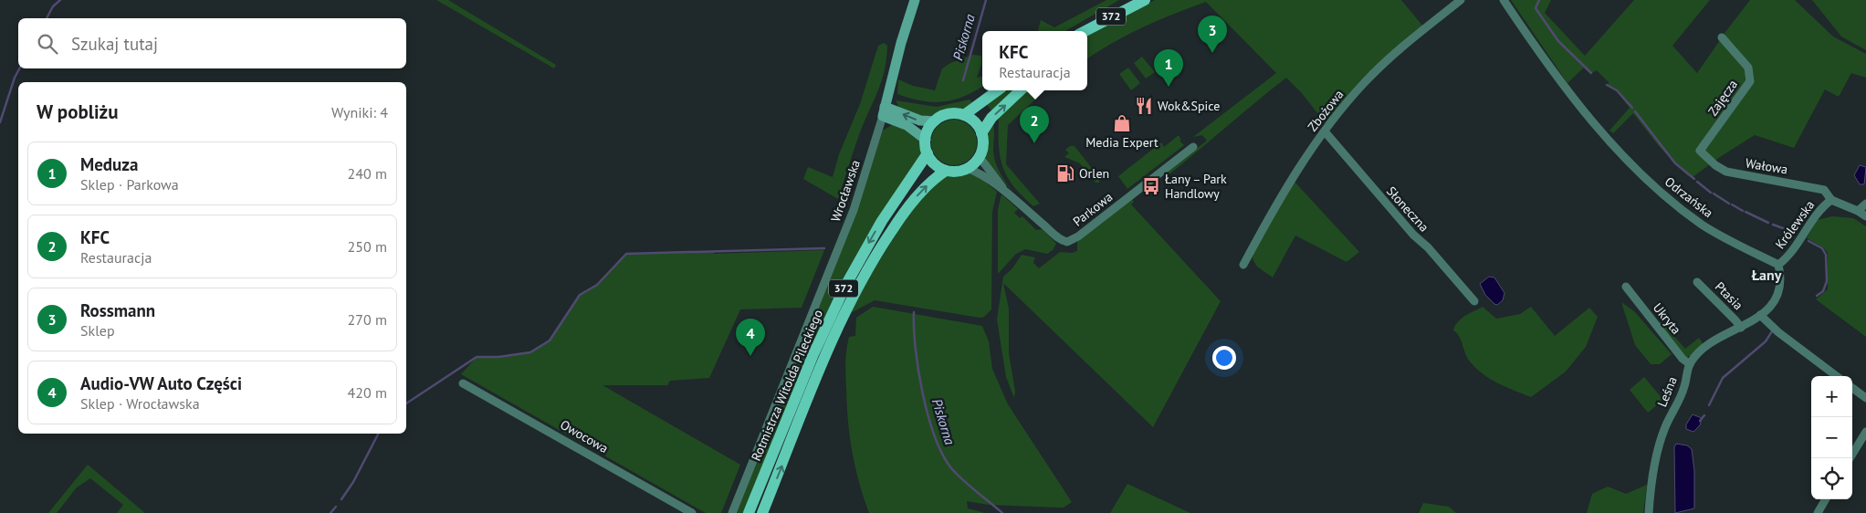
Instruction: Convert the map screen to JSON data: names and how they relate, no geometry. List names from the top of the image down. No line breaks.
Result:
{"streets":{"main road":["372","Wrocławska","Rotmistrza Witolda Pileckiego"],"street":["Zajęcza","Zbożowa","Wałowa","Odrzańska","Parkowa","Słoneczna","Królewska","Ptasia","Ukryta","Leśna","Owocowa"]},"crossings":[["Zajęcza","Wałowa"],["Zbożowa","Słoneczna"],["Wałowa","Królewska"],["Odrzańska","Królewska"],["Ptasia","Leśna"],["Ukryta","Leśna"]],"districts":["Łany"],"water":["Piskorna"],"places":{"restaurant":["Wok&Spice"],"shop":["Media Expert"],"fuel station":["Orlen"],"bus stop":["Łany – Park Handlowy"]},"page":{"pins":["3","1","2","4"],"search":"Szukaj tutaj","popup":["KFC","Restauracja"],"heading":["W pobliżu","Wyniki: 4"],"list":[{"mark":"1","name":"Meduza","note":"Sklep · Parkowa","value":"240 m"},{"mark":"2","name":"KFC","note":"Restauracja","value":"250 m"},{"mark":"3","name":"Rossmann","note":"Sklep","value":"270 m"},{"mark":"4","name":"Audio-VW Auto Części","note":"Sklep · Wrocławska","value":"420 m"}],"map_buttons":["+","−"]}}
